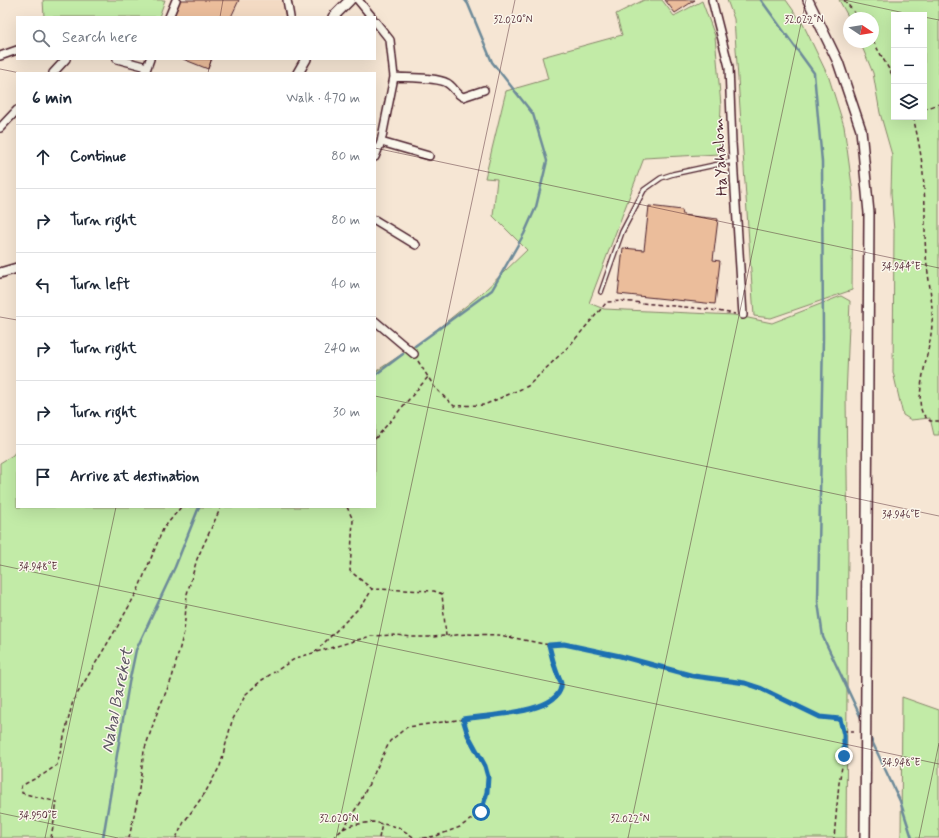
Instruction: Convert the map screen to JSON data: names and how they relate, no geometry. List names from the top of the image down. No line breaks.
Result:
{"streets":{"street":["HaYahalom"]},"water":["Nahal Bareket"],"north":"right","page":{"map_buttons":["+","−"],"search":"Search here","heading":["6 min","Walk · 470 m"],"list":[["Continue","80 m"],["Turn right","80 m"],["Turn left","40 m"],["Turn right","240 m"],["Turn right","30 m"],"Arrive at destination"]},"coordinates":["32.020°N","32.022°N","34.944°E","34.946°E","34.948°E","34.950°E"]}
